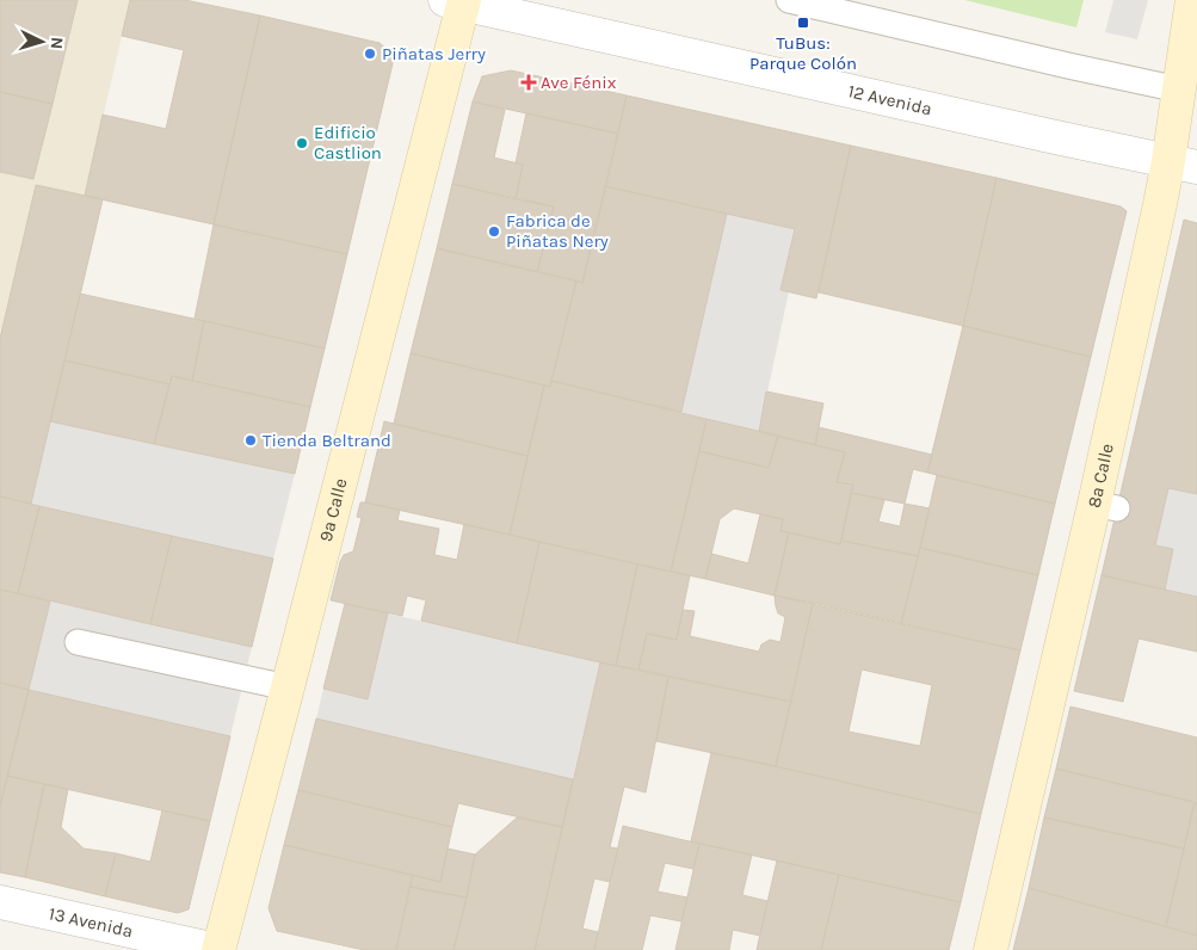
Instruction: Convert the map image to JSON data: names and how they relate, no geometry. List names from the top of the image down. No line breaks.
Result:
{"streets":{"main road":["8a Calle","9a Calle"],"street":["12 Avenida","13 Avenida"]},"crossings":[["12 Avenida","8a Calle"],["12 Avenida","9a Calle"],["9a Calle","13 Avenida"]],"places":{"transit":["TuBus: Parque Colón"],"other":["Piñatas Jerry","Edificio Castlion","Fabrica de Piñatas Nery","Tienda Beltrand"],"health":["Ave Fénix"]},"north":"right"}
